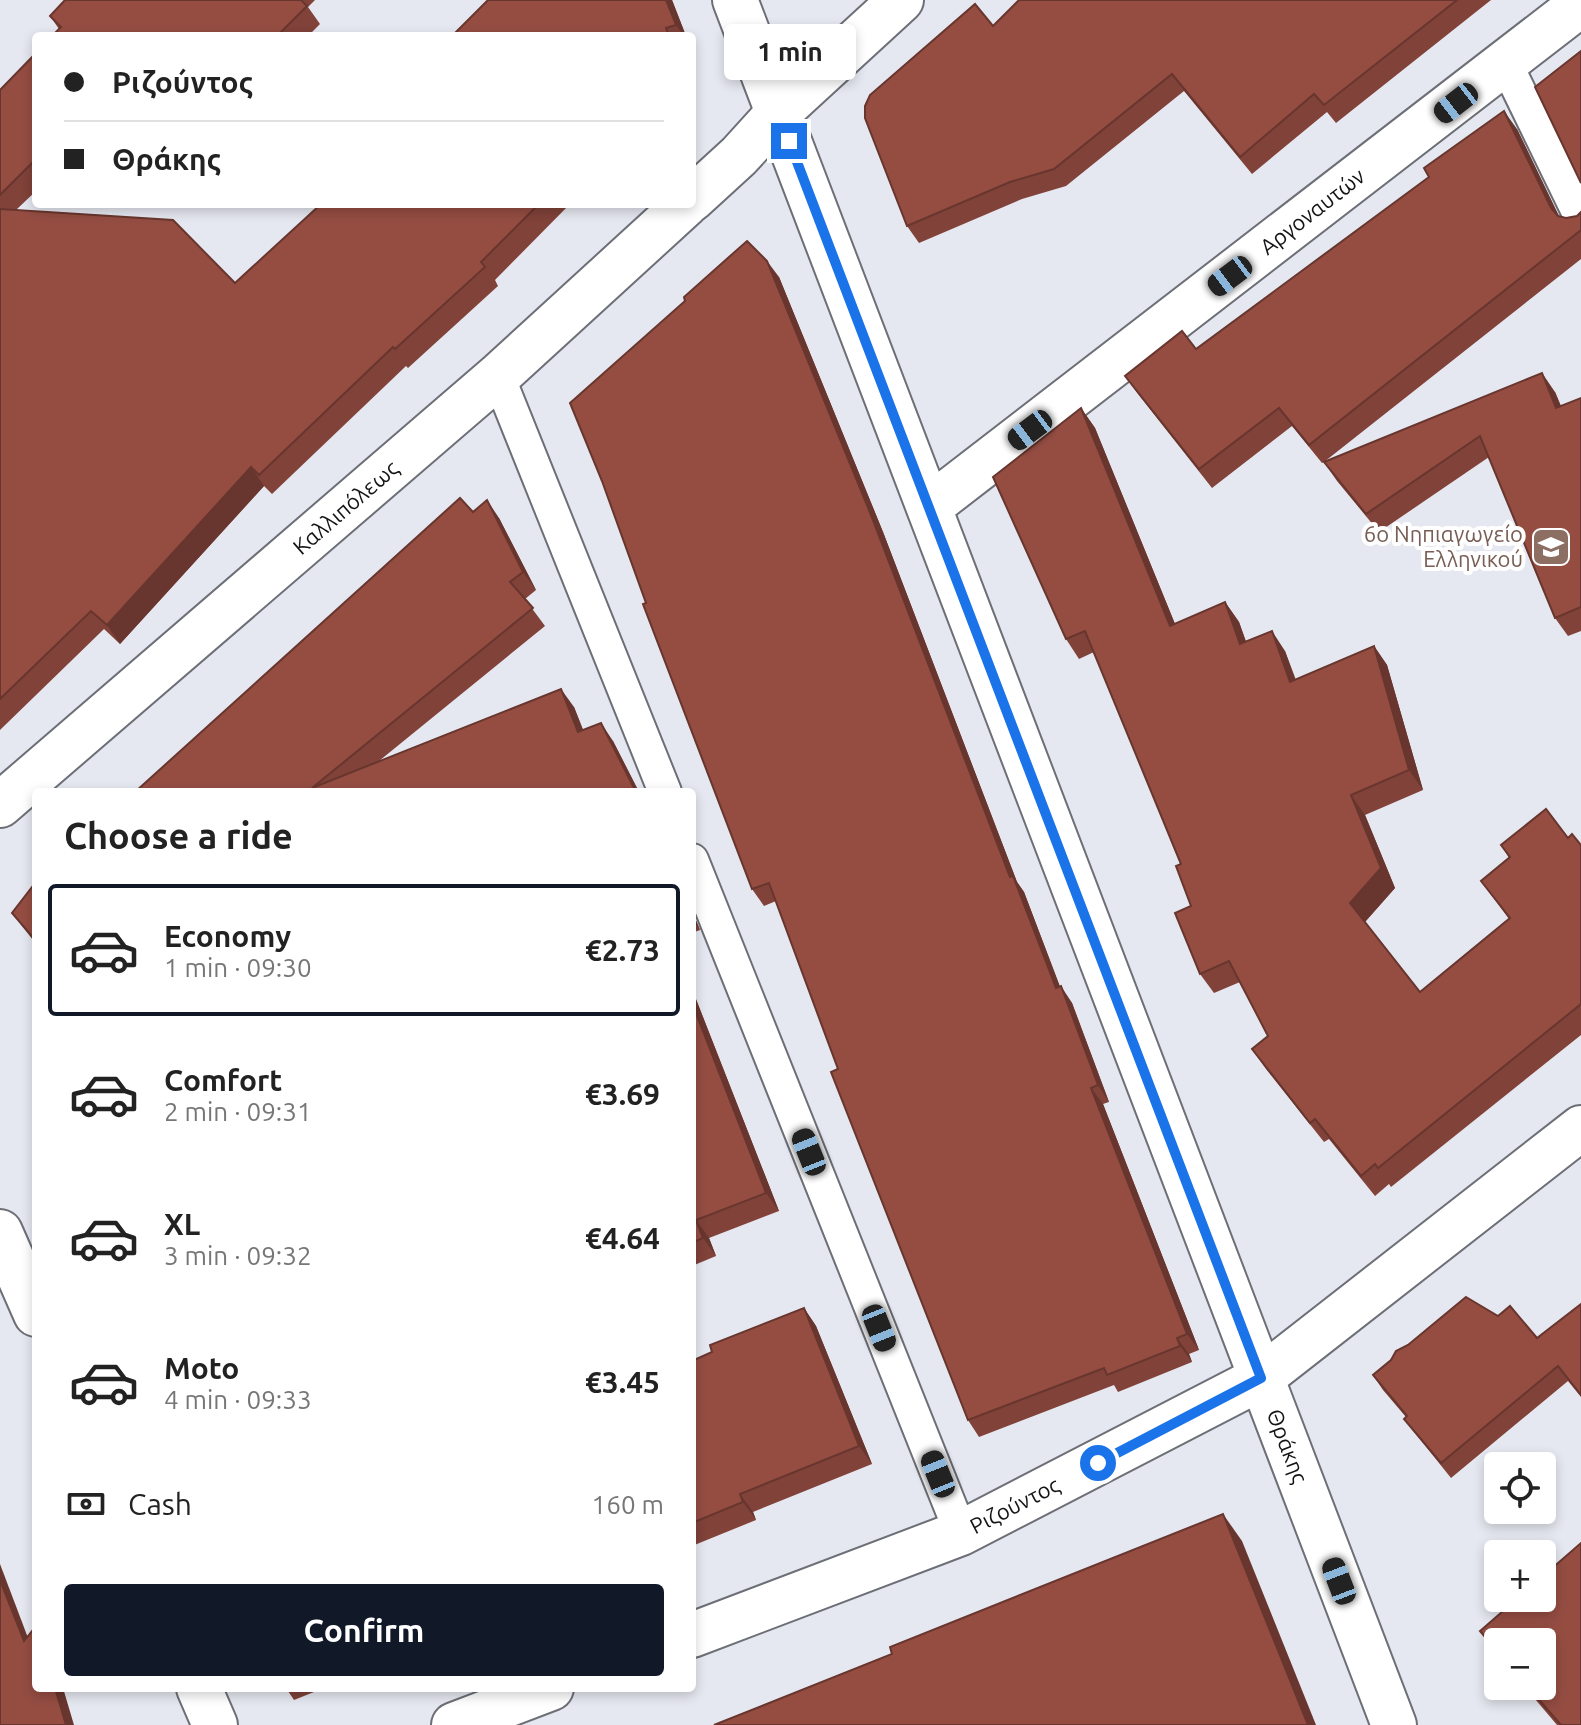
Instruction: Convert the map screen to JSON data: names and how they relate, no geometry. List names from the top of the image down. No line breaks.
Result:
{"streets":{"street":["Αργοναυτών","Καλλιπόλεως","Θράκης","Ριζούντος"]},"crossings":[["Αργοναυτών","Θράκης"],["Θράκης","Ριζούντος"]],"places":{"school or university":["6ο Νηπιαγωγείο Ελληνικού"]},"page":{"bubble":"1 min","banner":["Ριζούντος","Θράκης"],"heading":"Choose a ride","list":[{"name":"Economy","note":"1 min · 09:30","value":"€2.73"},{"name":"Comfort","note":"2 min · 09:31","value":"€3.69"},{"name":"XL","note":"3 min · 09:32","value":"€4.64"},{"name":"Moto","note":"4 min · 09:33","value":"€3.45"}],"map_buttons":["+","−"],"pay":["Cash","160 m"],"buttons":"Confirm"}}
